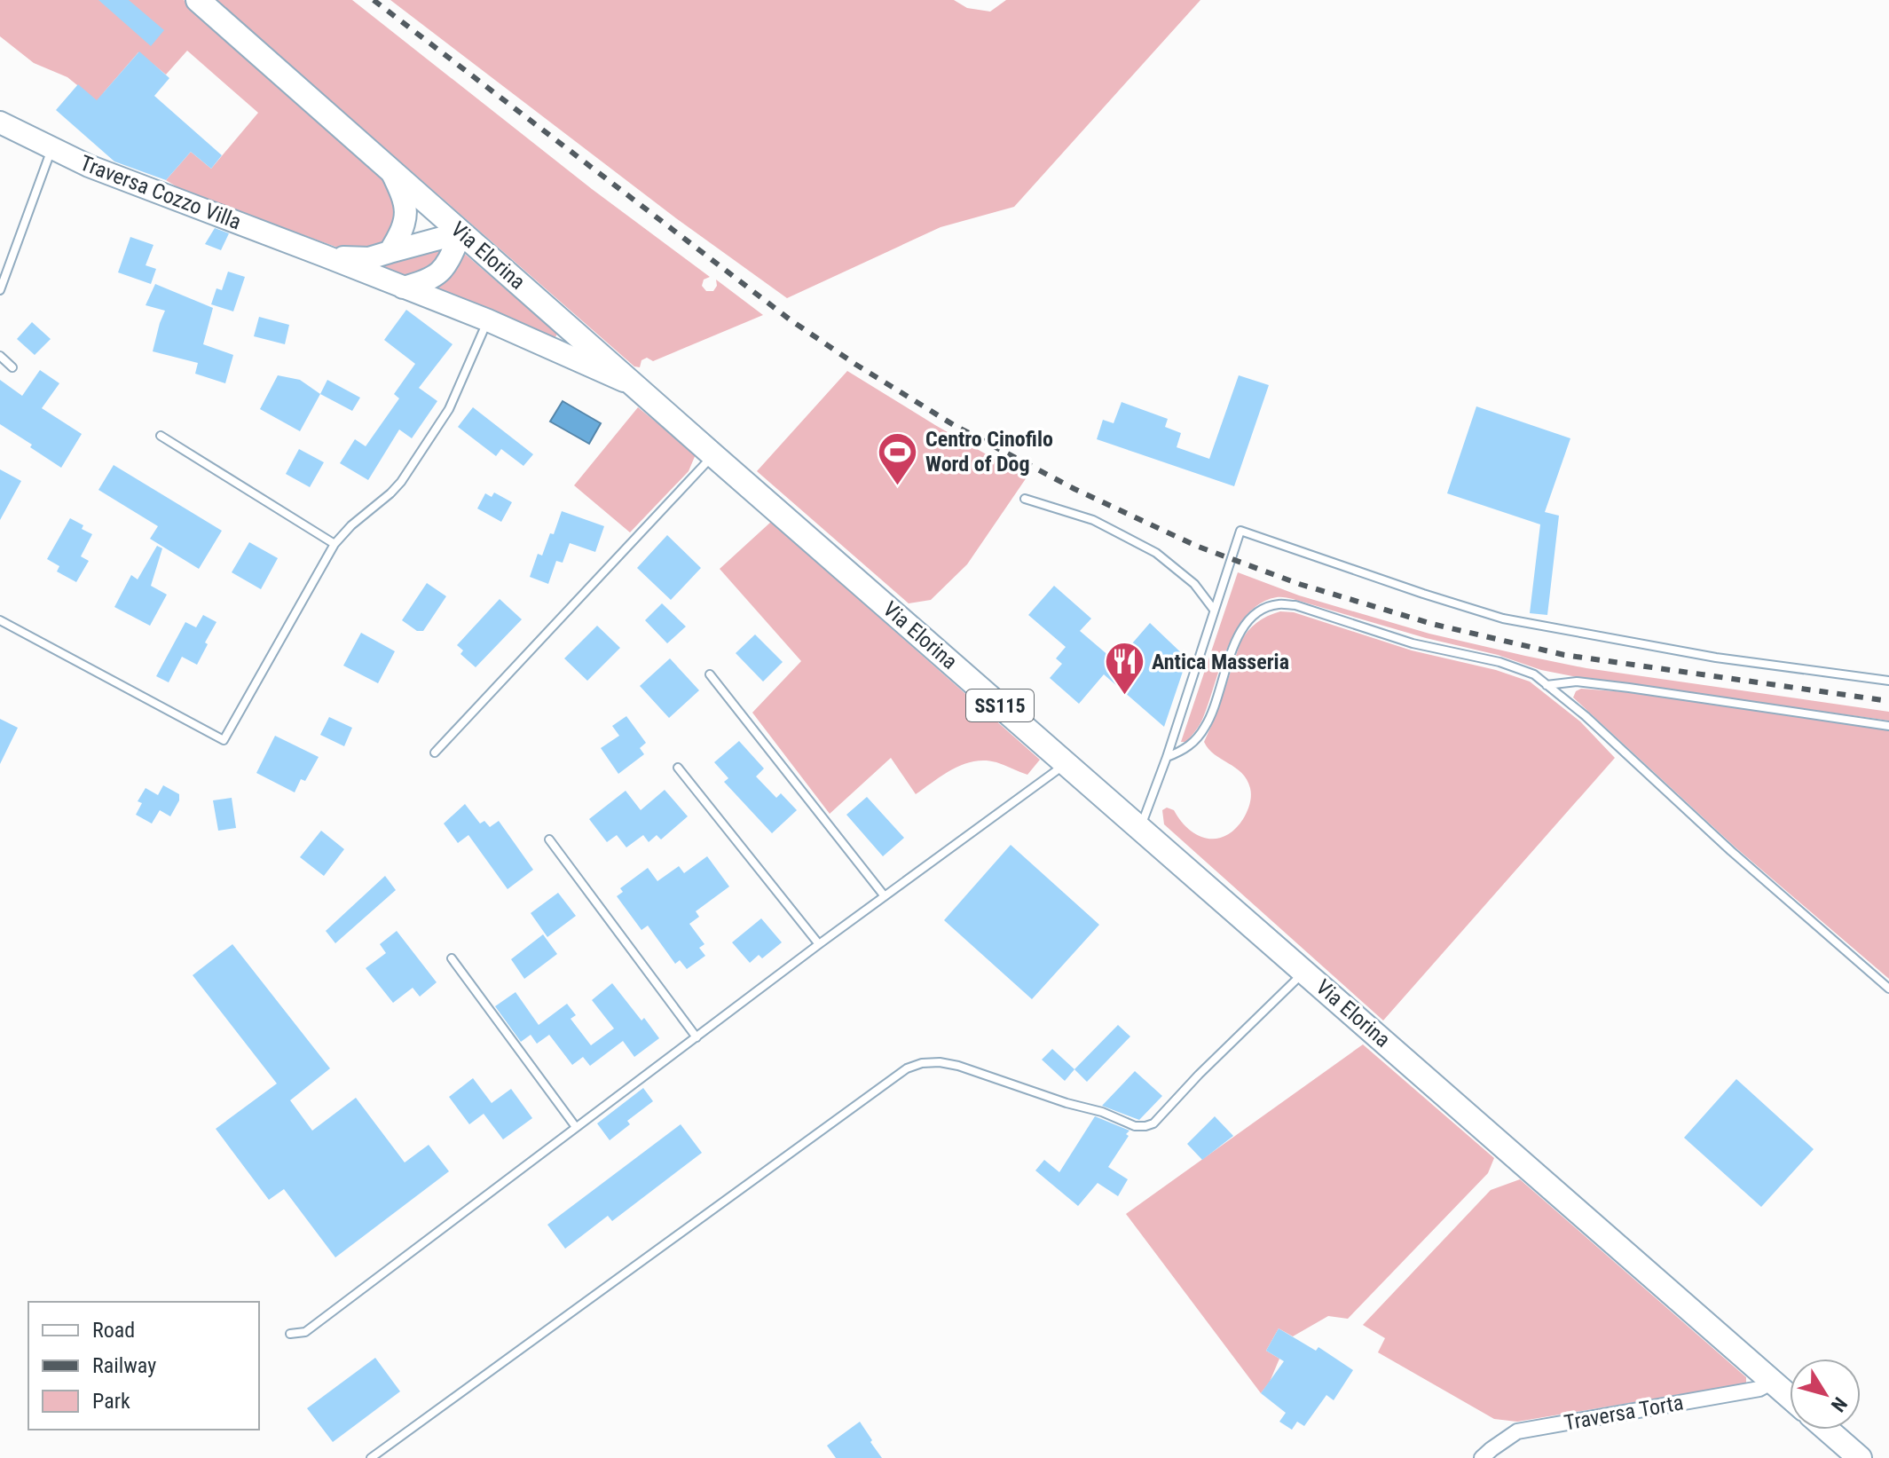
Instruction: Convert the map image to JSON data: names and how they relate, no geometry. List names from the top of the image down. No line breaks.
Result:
{"streets":{"main road":["Via Elorina","SS115"],"street":["Traversa Cozzo Villa","Traversa Torta"]},"crossings":[["Traversa Cozzo Villa","Via Elorina"],["Via Elorina","Traversa Torta"]],"places":{"sports":["Centro Cinofilo Word of Dog"],"restaurant":["Antica Masseria"]},"legend":["Road","Railway","Park"],"north":"bottom right"}
